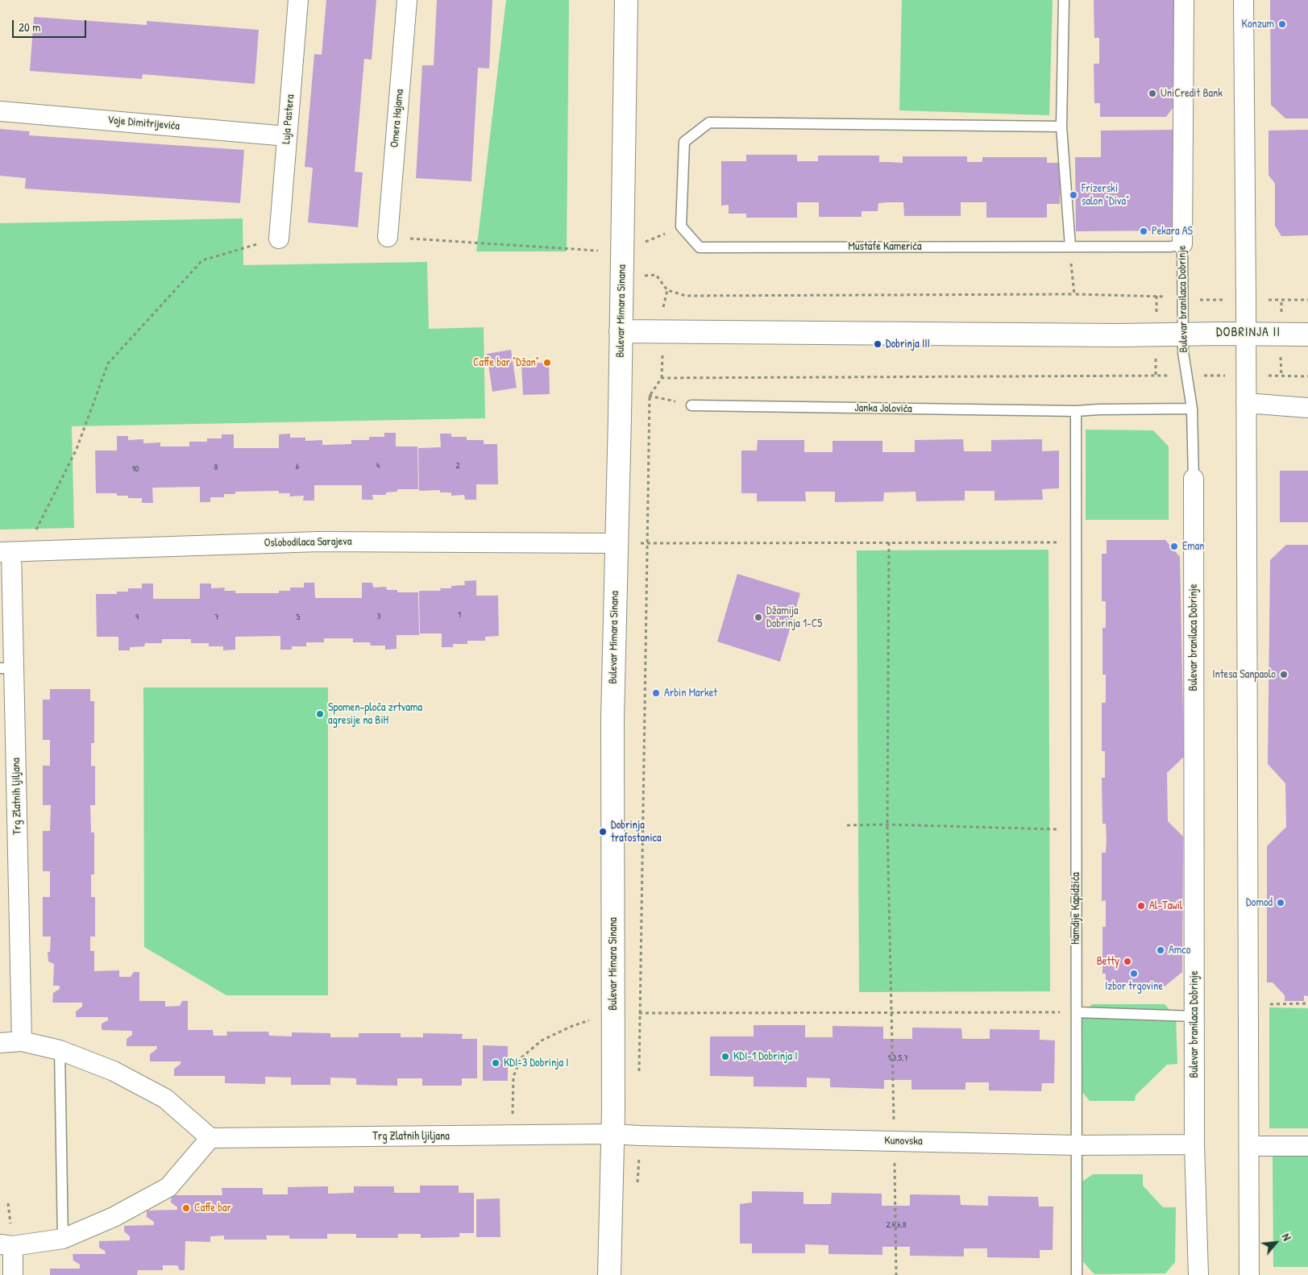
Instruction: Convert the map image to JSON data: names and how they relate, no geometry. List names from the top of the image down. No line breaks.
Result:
{"streets":{"street":["Omera Hajama","Luja Pastera","Voje Dimitrijevića","Bulevar branilaca Dobrinje","Bulevar Mimara Sinana","Oslobodilaca Sarajeva","Trg Zlatnih ljiljana","Kunovska"],"lane":["Mustafe Kamerića","Janka Jolovića","Hamdije Kapidžića"]},"crossings":[["Luja Pastera","Voje Dimitrijevića"],["Mustafe Kamerića","Bulevar branilaca Dobrinje"],["Bulevar branilaca Dobrinje","Janka Jolovića"],["Bulevar branilaca Dobrinje","Kunovska"],["Bulevar Mimara Sinana","Oslobodilaca Sarajeva"],["Bulevar Mimara Sinana","Trg Zlatnih ljiljana"],["Bulevar Mimara Sinana","Kunovska"],["Janka Jolovića","Hamdije Kapidžića"],["Oslobodilaca Sarajeva","Trg Zlatnih ljiljana"],["Trg Zlatnih ljiljana","Kunovska"],["Hamdije Kapidžića","Kunovska"]],"districts":["DOBRINJA II"],"places":["Konzum","UniCredit Bank","Frizerski salon \"Diva\"","Pekara AS","Dobrinja III","Caffe bar \"Džan\"","Eman","Džamija Dobrinja 1-C5","Intesa Sanpaolo","Arbin Market","Spomen-ploča zrtvama agresije na BiH","Dobrinja trafostanica","Domod","Al-Tawil","Amco","Betty","Izbor trgovine","KDI-1 Dobrinja I","KDI-3 Dobrinja I","Caffe bar"],"house_numbers":["4","2","6","8","10","1","3","9","7","5","1,3,5,7","2,4,6,8"],"scale_bar":"20 m","north":"top right"}
